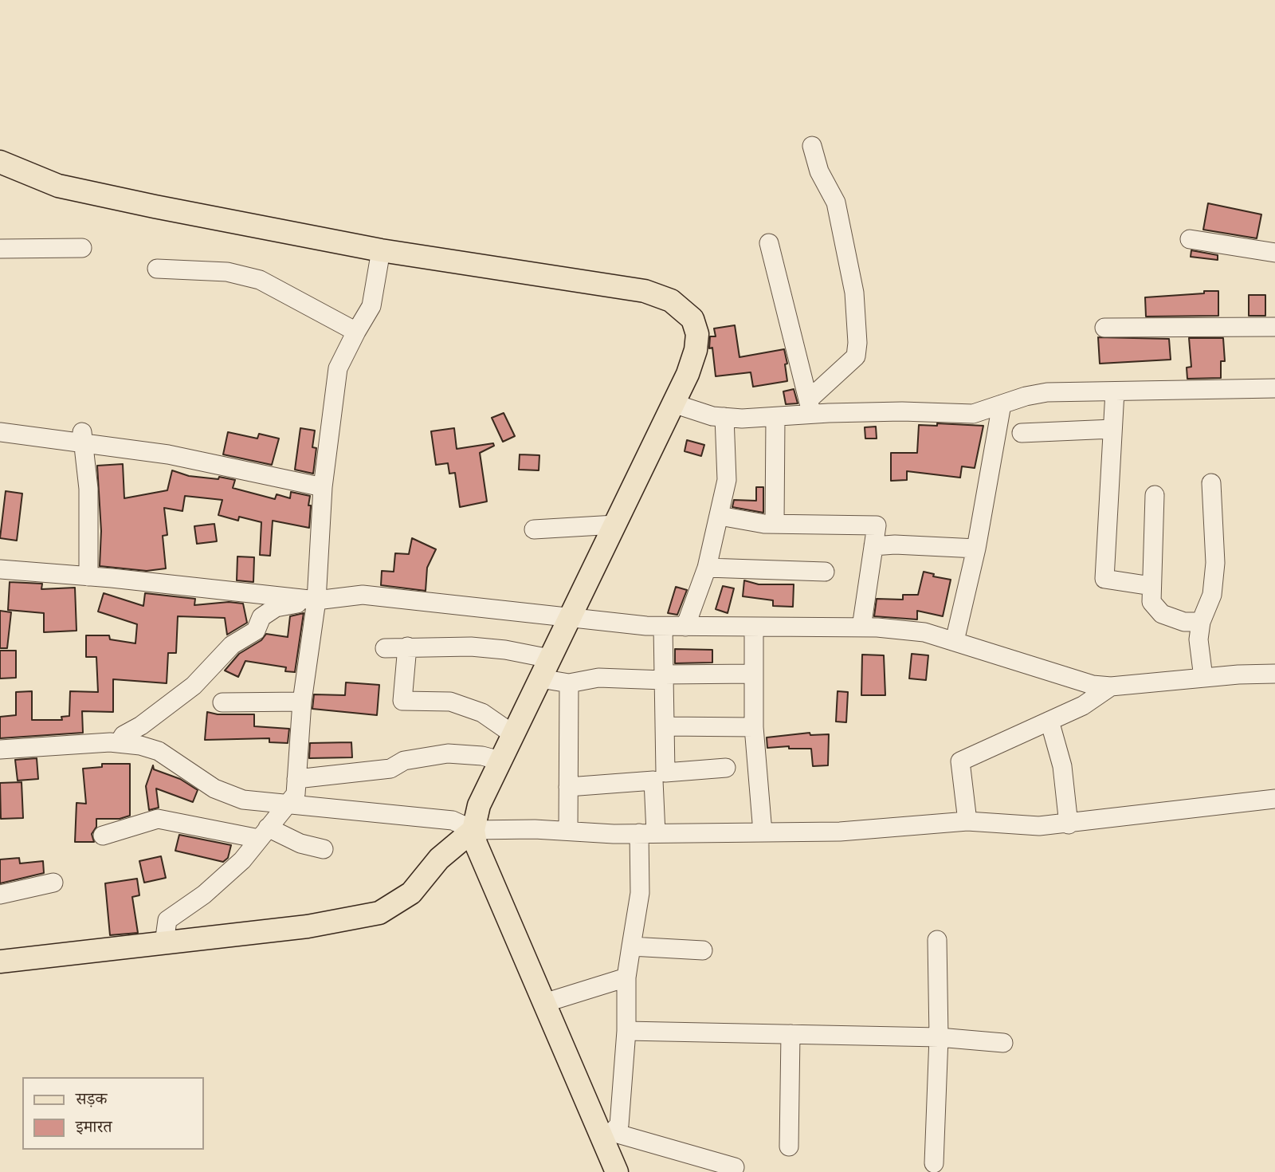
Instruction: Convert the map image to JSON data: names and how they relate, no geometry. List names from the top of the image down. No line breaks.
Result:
{"legend":["सड़क","इमारत"]}
